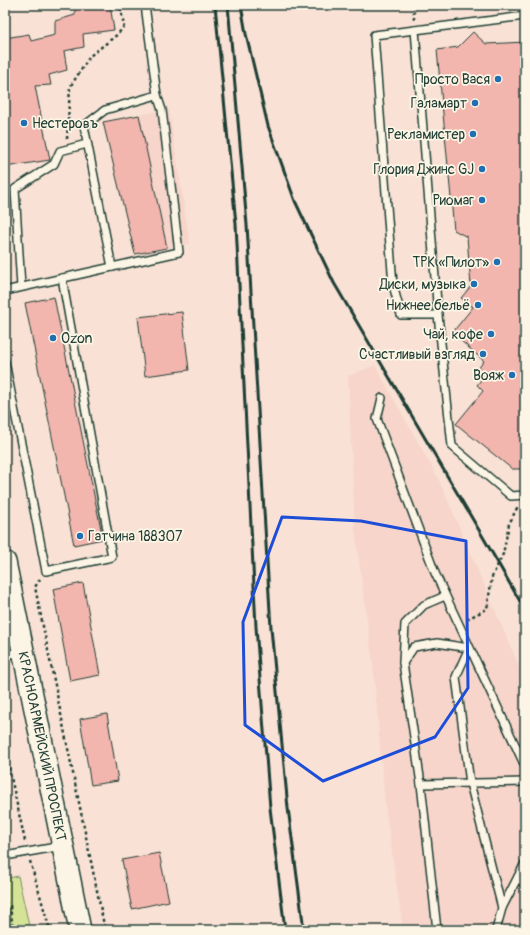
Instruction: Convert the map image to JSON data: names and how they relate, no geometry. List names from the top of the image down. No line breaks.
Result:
{"streets":{"main road":["КРАСНОАРМЕЙСКИЙ ПРОСПЕКТ"]},"places":["Просто Вася","Галамарт","Нестеровъ","Рекламистер","Глория Джинс GJ","Риомаг","ТРК «Пилот»","Диски, музыка","Нижнее бельё","Чай, кофе","Ozon","Счастливый взгляд","Вояж","Гатчина 188307"]}
